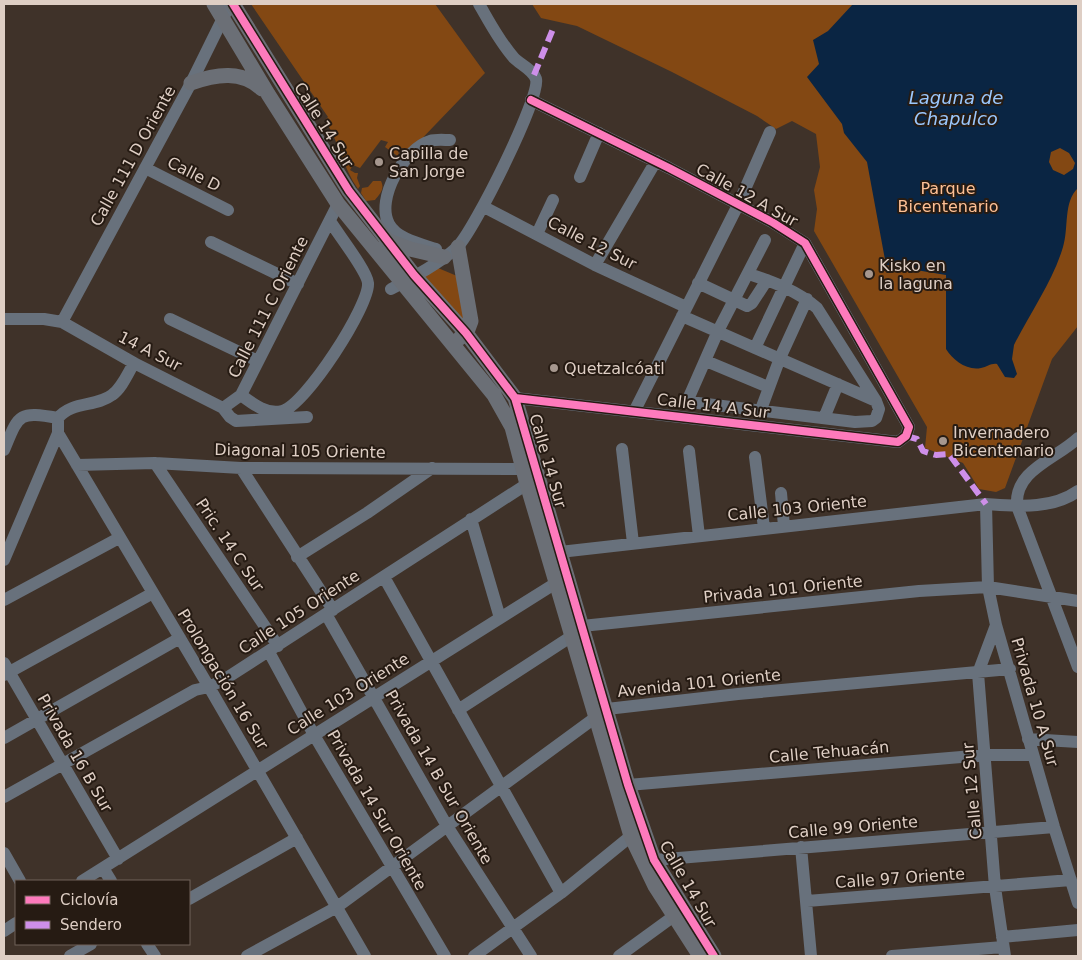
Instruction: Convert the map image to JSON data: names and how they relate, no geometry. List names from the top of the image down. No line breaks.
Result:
{"streets":{"main road":["Calle 14 Sur"],"street":["Calle 111 D Oriente","Calle D","Calle 12 A Sur","Calle 12 Sur","Calle 111 C Oriente","14 A Sur","Calle 14 A Sur","Diagonal 105 Oriente","Calle 103 Oriente","Pric. 14 C Sur","Privada 101 Oriente","Calle 105 Oriente","Prolongación 16 Sur","Avenida 101 Oriente","Privada 10 A Sur","Calle Tehuacán","Privada 16 B Sur","Privada 14 B Sur Oriente","Privada 14 Sur Oriente","Calle 99 Oriente","Calle 97 Oriente"]},"crossings":[["Calle 14 Sur","Calle 111 D Oriente"],["Calle 14 Sur","Calle 111 C Oriente"],["Calle 14 Sur","Calle 14 A Sur"],["Calle 14 Sur","Diagonal 105 Oriente"],["Calle 14 Sur","Calle 103 Oriente"],["Calle 14 Sur","Privada 101 Oriente"],["Calle 14 Sur","Calle 105 Oriente"],["Calle 14 Sur","Avenida 101 Oriente"],["Calle 14 Sur","Calle Tehuacán"],["Calle 14 Sur","Calle 99 Oriente"],["Calle 111 D Oriente","Calle D"],["Calle 111 D Oriente","14 A Sur"],["Calle 12 A Sur","Calle 14 A Sur"],["Calle 12 Sur","Avenida 101 Oriente"],["Calle 12 Sur","Privada 10 A Sur"],["Calle 12 Sur","Calle Tehuacán"],["Calle 12 Sur","Calle 99 Oriente"],["Calle 12 Sur","Calle 97 Oriente"],["Calle 111 C Oriente","14 A Sur"],["Diagonal 105 Oriente","Pric. 14 C Sur"],["Diagonal 105 Oriente","Prolongación 16 Sur"],["Diagonal 105 Oriente","Privada 14 B Sur Oriente"],["Calle 103 Oriente","Prolongación 16 Sur"],["Calle 103 Oriente","Privada 10 A Sur"],["Calle 103 Oriente","Privada 16 B Sur"],["Calle 103 Oriente","Privada 14 B Sur Oriente"],["Calle 103 Oriente","Privada 14 Sur Oriente"],["Pric. 14 C Sur","Calle 105 Oriente"],["Pric. 14 C Sur","Privada 14 Sur Oriente"],["Privada 101 Oriente","Privada 10 A Sur"],["Calle 105 Oriente","Prolongación 16 Sur"],["Calle 105 Oriente","Privada 16 B Sur"],["Calle 105 Oriente","Privada 14 B Sur Oriente"],["Calle 105 Oriente","Privada 14 Sur Oriente"],["Prolongación 16 Sur","Avenida 101 Oriente"],["Avenida 101 Oriente","Privada 10 A Sur"],["Avenida 101 Oriente","Privada 14 B Sur Oriente"],["Avenida 101 Oriente","Privada 14 Sur Oriente"],["Privada 10 A Sur","Calle Tehuacán"],["Privada 10 A Sur","Calle 99 Oriente"],["Privada 10 A Sur","Calle 97 Oriente"]],"water":["Laguna de Chapulco"],"parks":["Parque Bicentenario"],"places":["Capilla de San Jorge","Kisko en la laguna","Quetzalcóatl","Invernadero Bicentenario"],"legend":["Ciclovía","Sendero"]}
